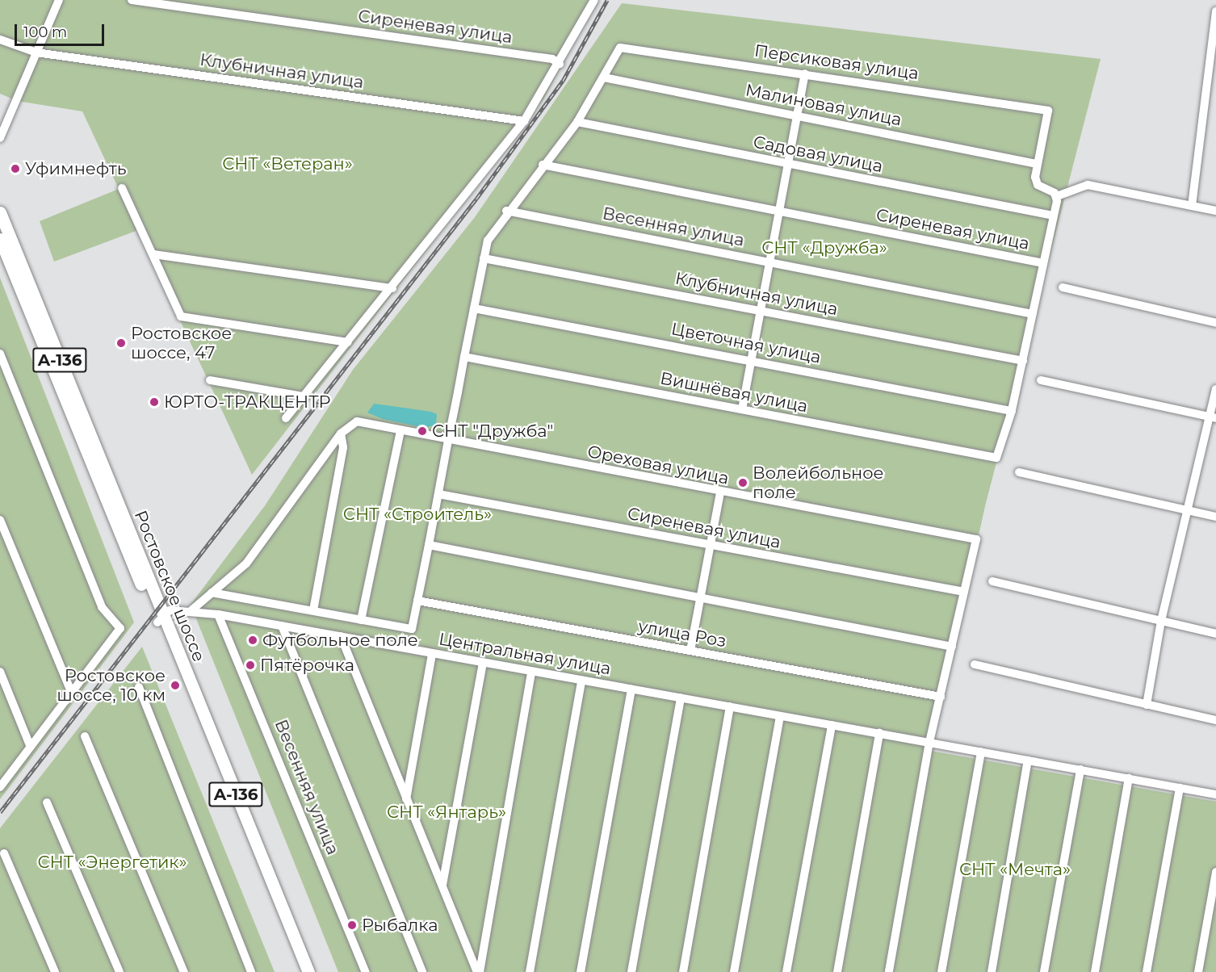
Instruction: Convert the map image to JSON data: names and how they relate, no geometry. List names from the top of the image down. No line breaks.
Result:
{"streets":{"highway":["А-136","Ростовское шоссе"],"street":["Сиреневая улица","Персиковая улица","Клубничная улица","Малиновая улица","Садовая улица","Весенняя улица","Цветочная улица","Вишнёвая улица","Ореховая улица","улица Роз","Центральная улица"]},"crossings":[["Сиреневая улица","Ореховая улица"],["Персиковая улица","Малиновая улица"],["Весенняя улица","Центральная улица"],["Цветочная улица","Вишнёвая улица"],["Ростовское шоссе","Центральная улица"]],"parks":["СНТ «Ветеран»","СНТ «Дружба»","СНТ «Строитель»","СНТ «Янтарь»","СНТ «Энергетик»","СНТ «Мечта»"],"places":["Уфимнефть","Ростовское шоссе, 47","ЮРТО-ТРАКЦЕНТР","СНТ \"Дружба\"","Волейбольное поле","Футбольное поле","Пятёрочка","Ростовское шоссе, 10 км","Рыбалка"],"scale_bar":"100 m"}
